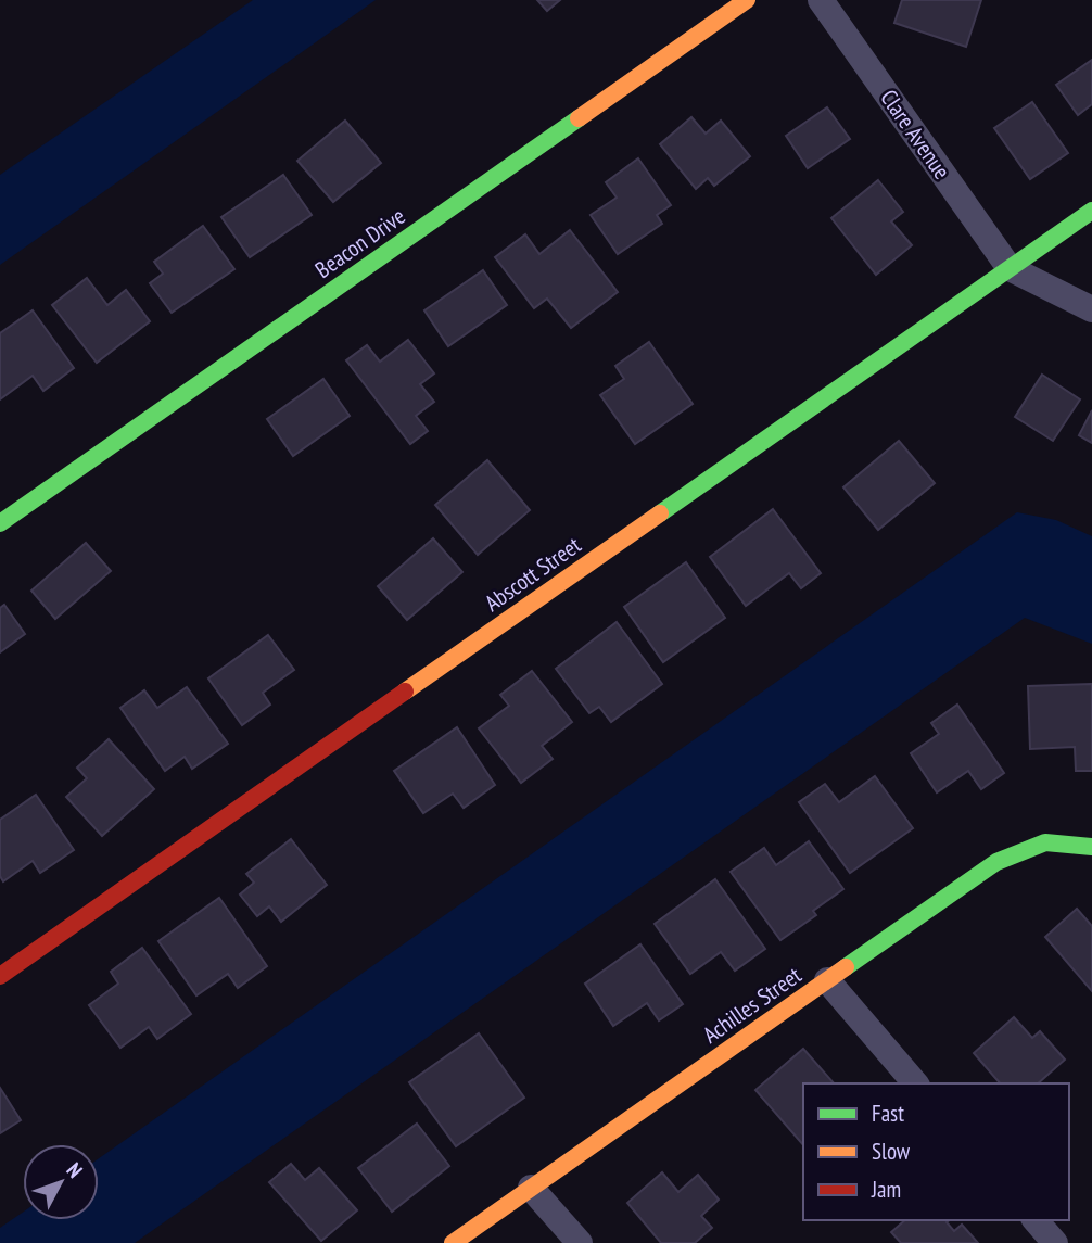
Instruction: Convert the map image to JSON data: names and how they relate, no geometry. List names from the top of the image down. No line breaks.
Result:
{"streets":{"street":["Clare Avenue","Beacon Drive","Abscott Street","Achilles Street"]},"crossings":[["Clare Avenue","Abscott Street"]],"legend":["Fast","Slow","Jam"],"north":"top right"}
